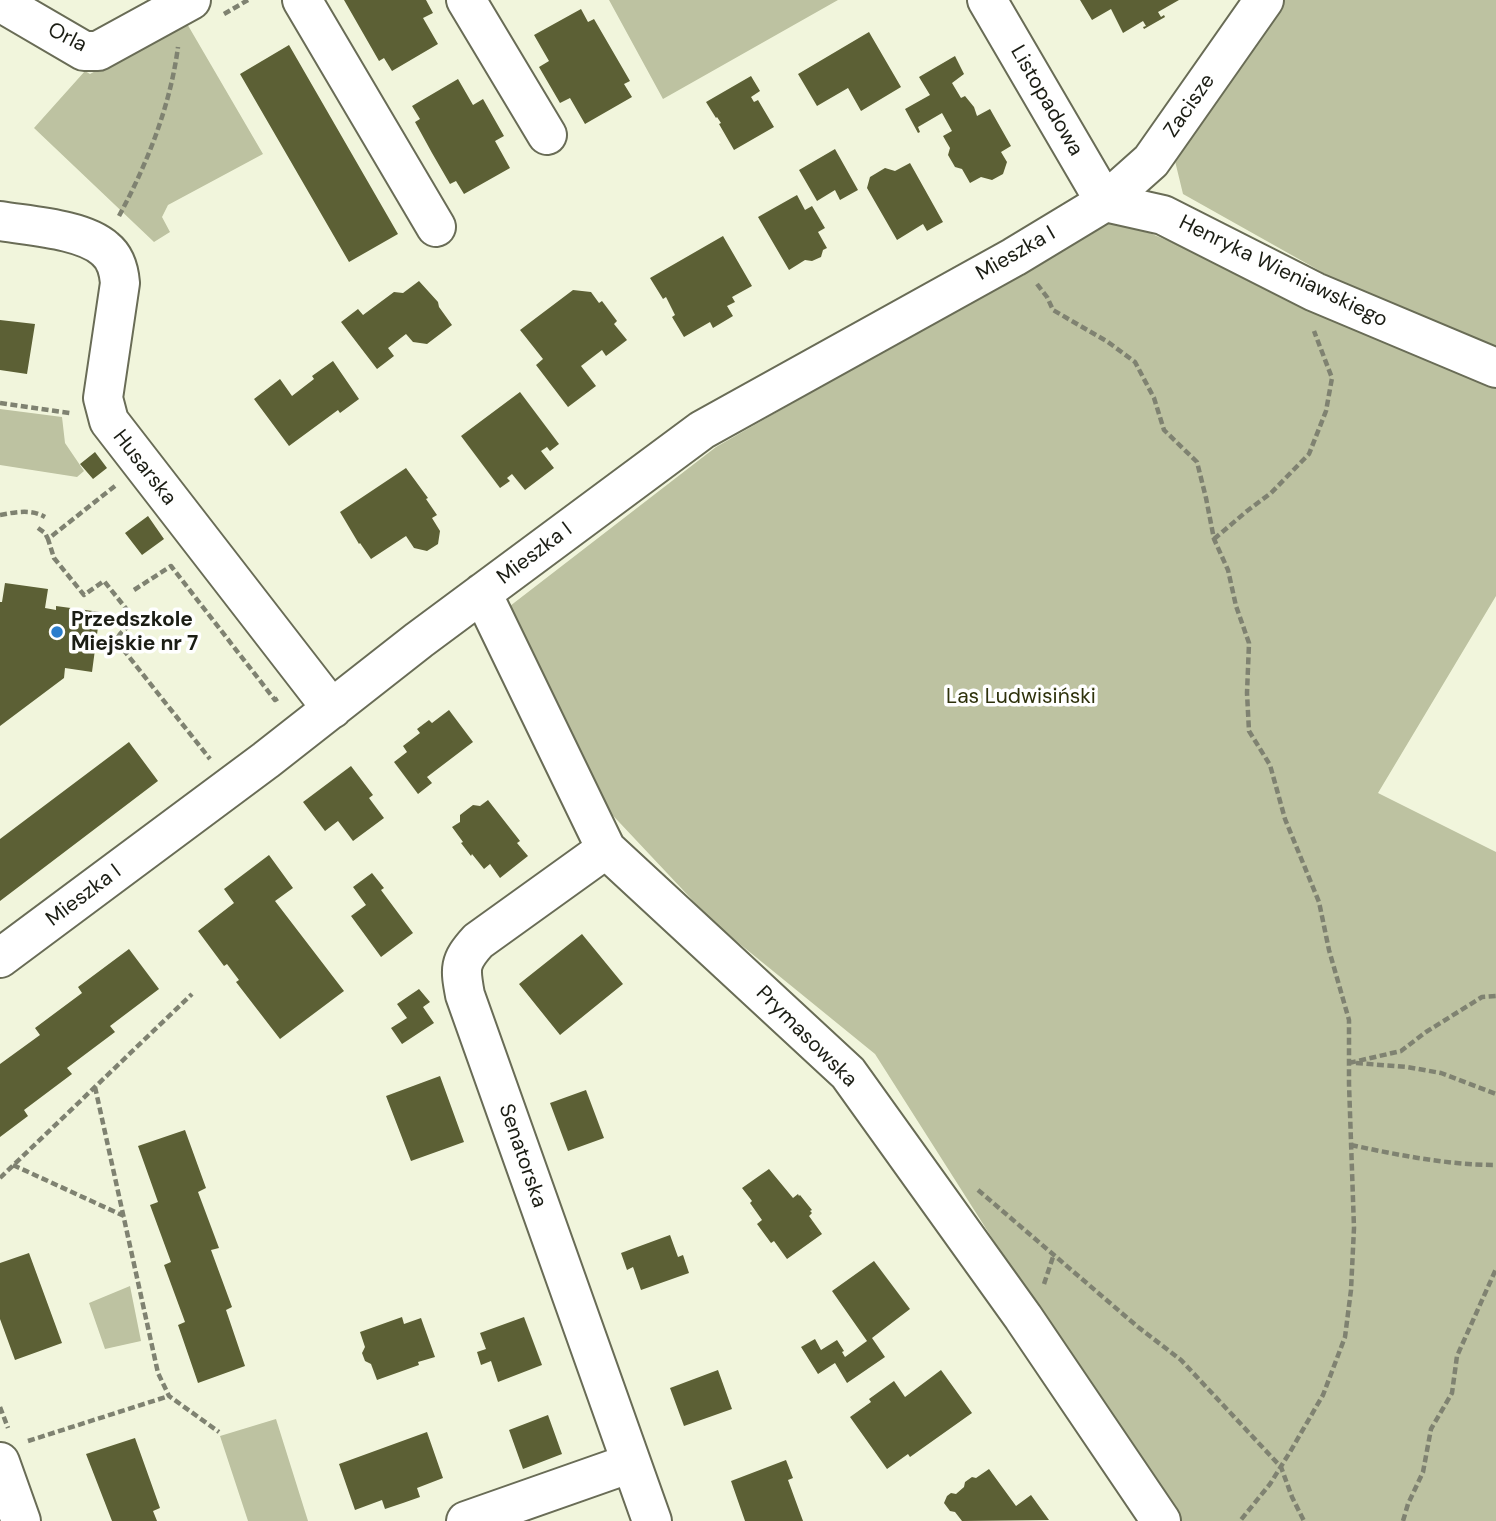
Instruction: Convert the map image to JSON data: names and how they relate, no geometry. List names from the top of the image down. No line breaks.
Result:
{"streets":{"street":["Orla","Listopadowa","Zacisze","Mieszka I","Henryka Wieniawskiego","Husarska","Prymasowska","Senatorska"]},"crossings":[["Listopadowa","Zacisze"],["Listopadowa","Mieszka I"],["Listopadowa","Henryka Wieniawskiego"],["Zacisze","Mieszka I"],["Zacisze","Henryka Wieniawskiego"],["Mieszka I","Henryka Wieniawskiego"],["Mieszka I","Husarska"],["Mieszka I","Prymasowska"],["Prymasowska","Senatorska"]],"parks":["Las Ludwisiński"],"places":["Przedszkole Miejskie nr 7"]}
